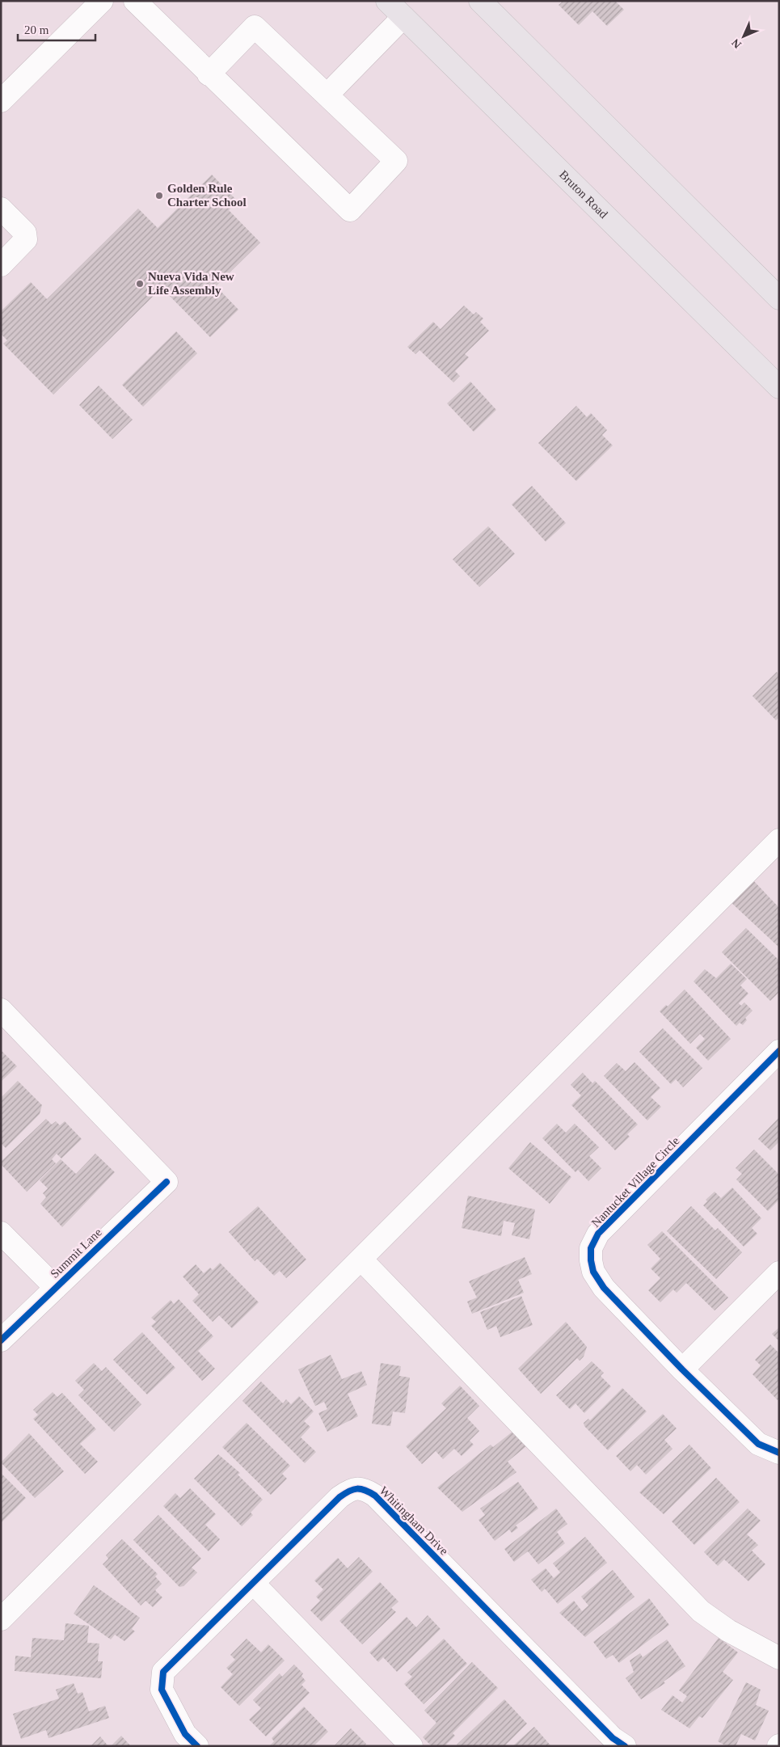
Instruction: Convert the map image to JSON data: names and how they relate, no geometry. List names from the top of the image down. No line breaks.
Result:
{"streets":{"main road":["Bruton Road"],"street":["Nantucket Village Circle","Summit Lane","Whitingham Drive"]},"places":["Golden Rule Charter School","Nueva Vida New Life Assembly"],"scale_bar":"20 m","north":"bottom left"}
